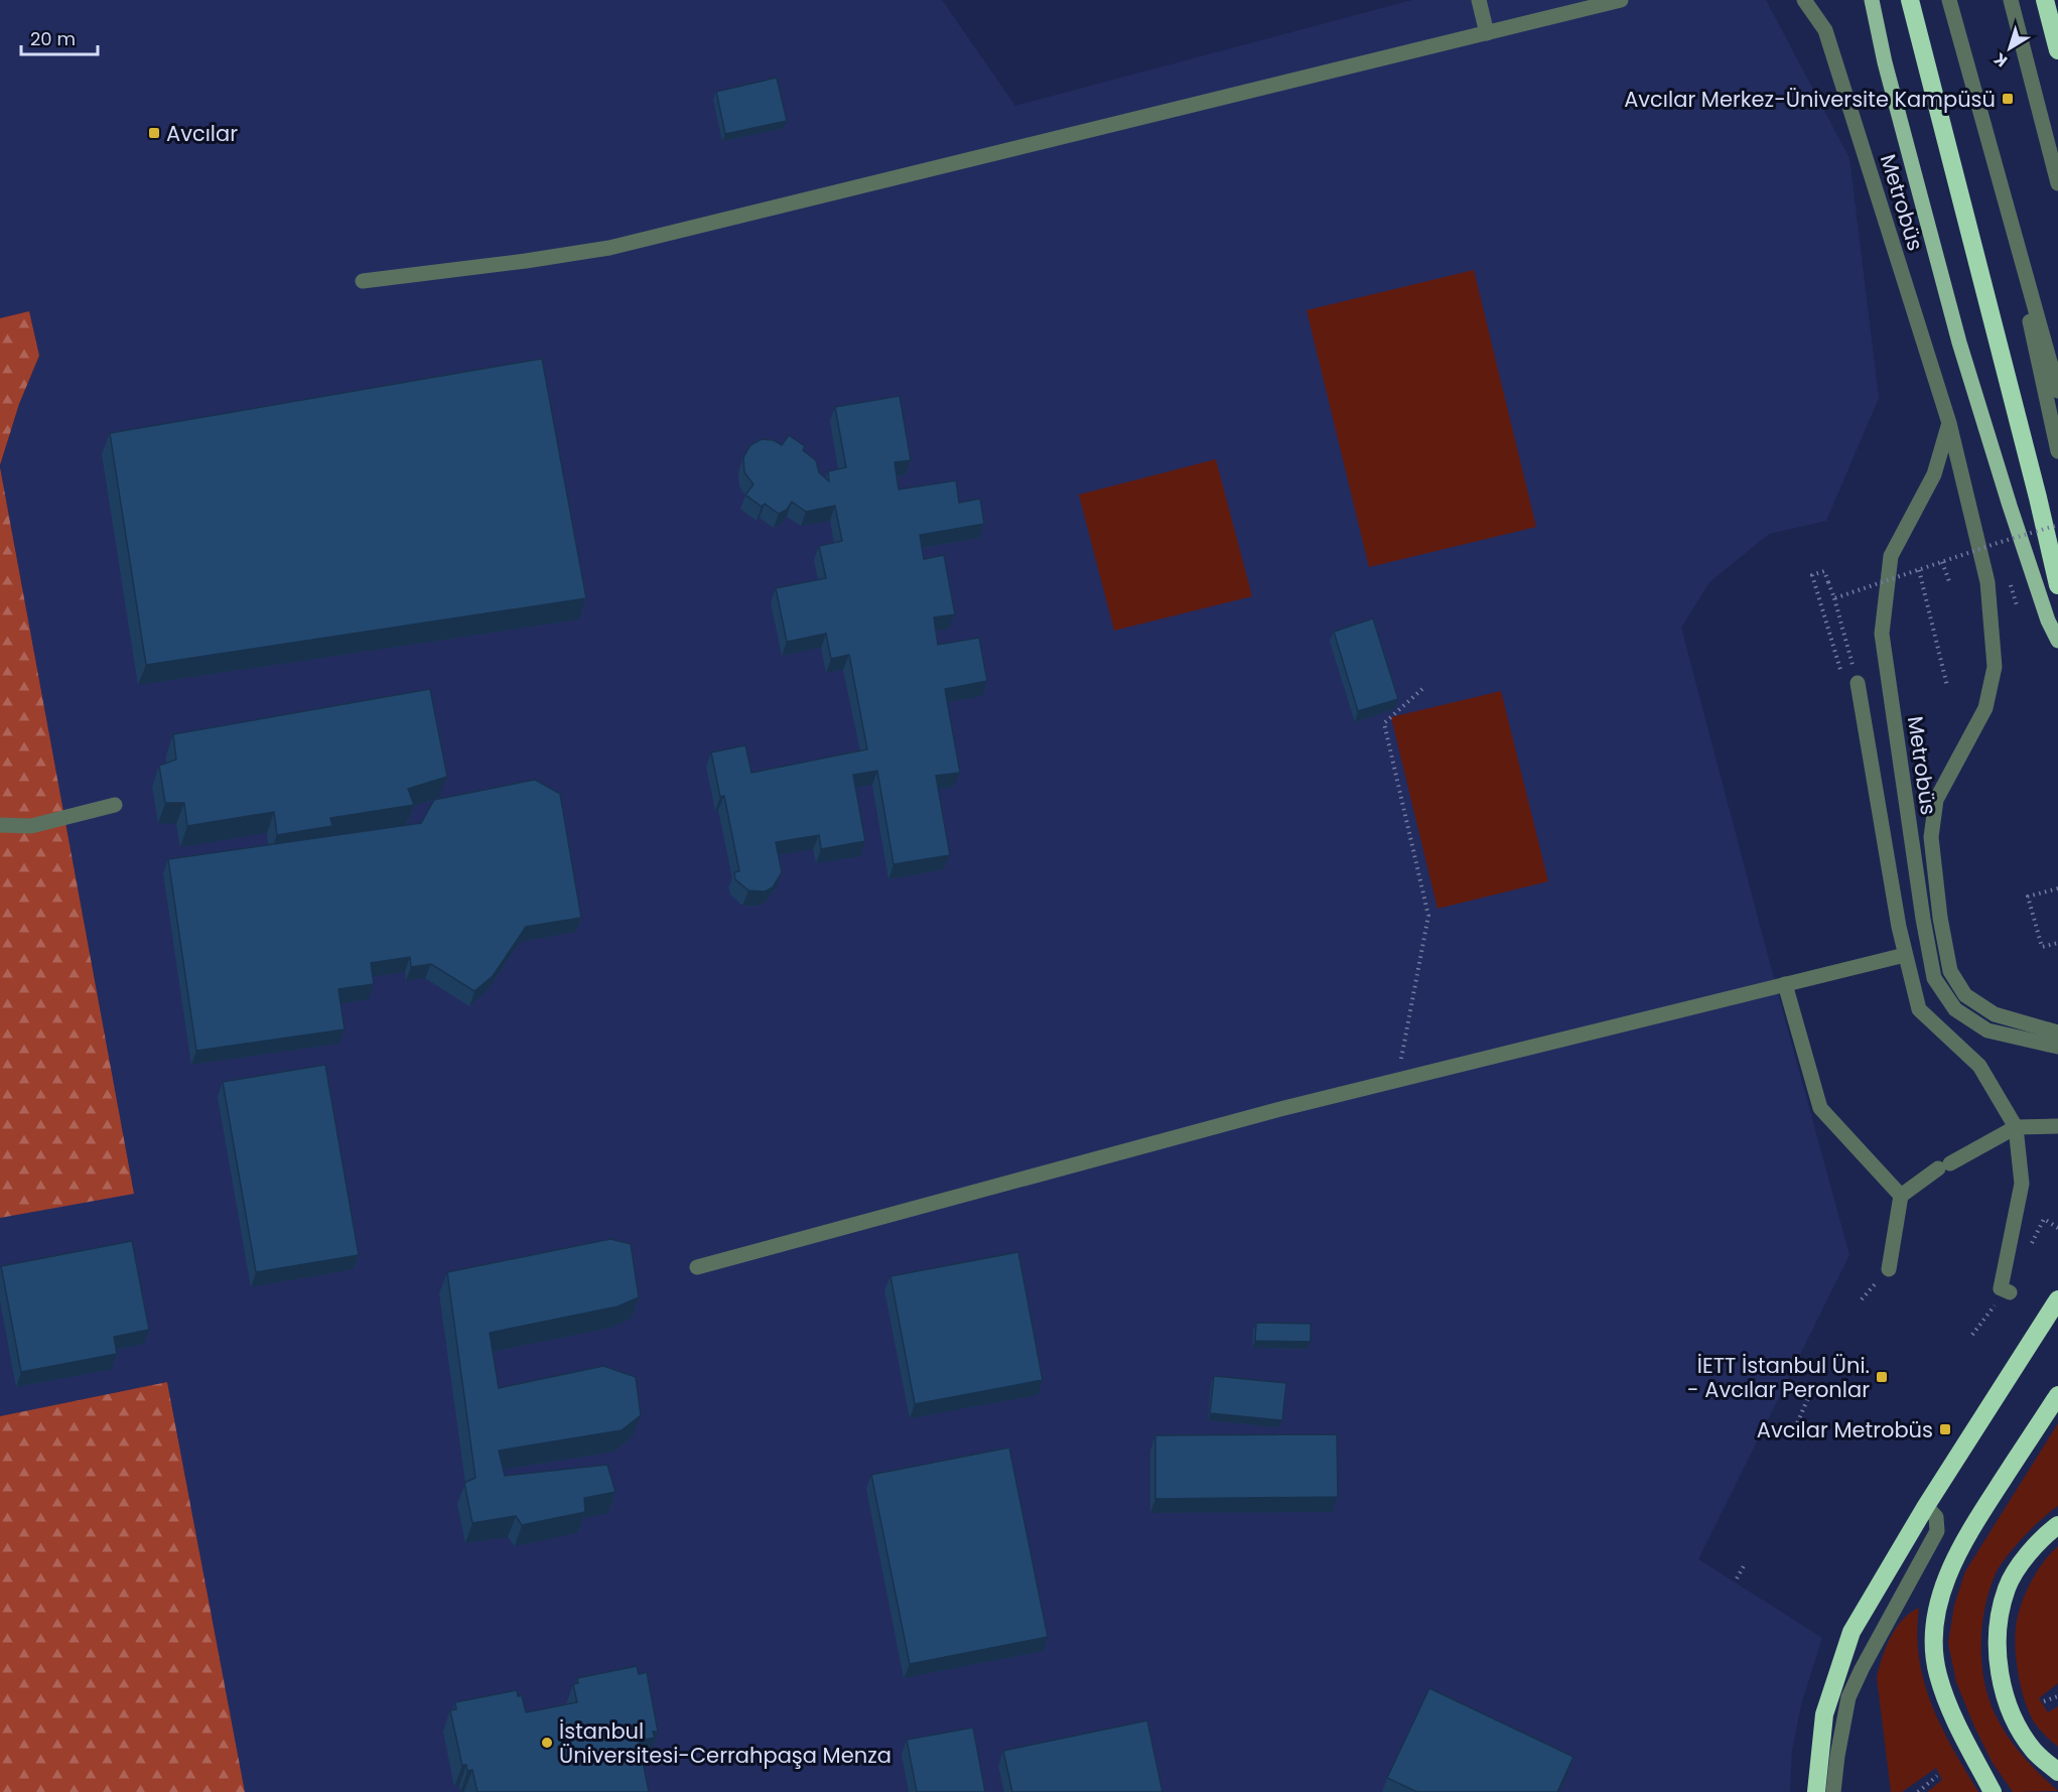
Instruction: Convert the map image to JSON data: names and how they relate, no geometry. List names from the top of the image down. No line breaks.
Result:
{"streets":{"street":["Metrobüs"]},"places":{"transit":["Avcılar Merkez-Üniversite Kampüsü","Avcılar","İETT İstanbul Üni. - Avcılar Peronlar","Avcılar Metrobüs"],"other":["İstanbul Üniversitesi-Cerrahpaşa Menza"]},"scale_bar":"20 m","north":"bottom left"}
